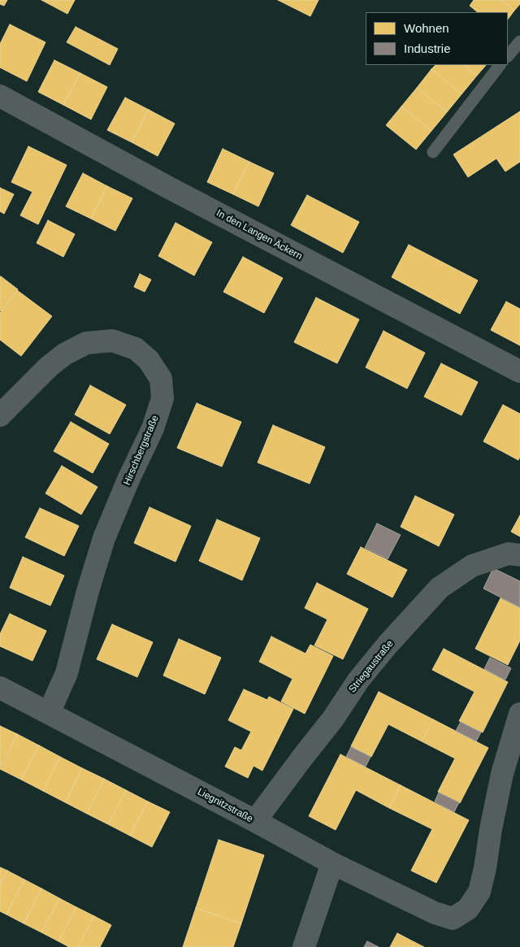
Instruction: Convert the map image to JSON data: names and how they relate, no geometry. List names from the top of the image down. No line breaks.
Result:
{"streets":{"street":["In den Langen Äckern","Hirschbergstraße","Striegaustraße","Liegnitzstraße"]},"crossings":[["Hirschbergstraße","Liegnitzstraße"],["Striegaustraße","Liegnitzstraße"]],"legend":["Wohnen","Industrie"]}
